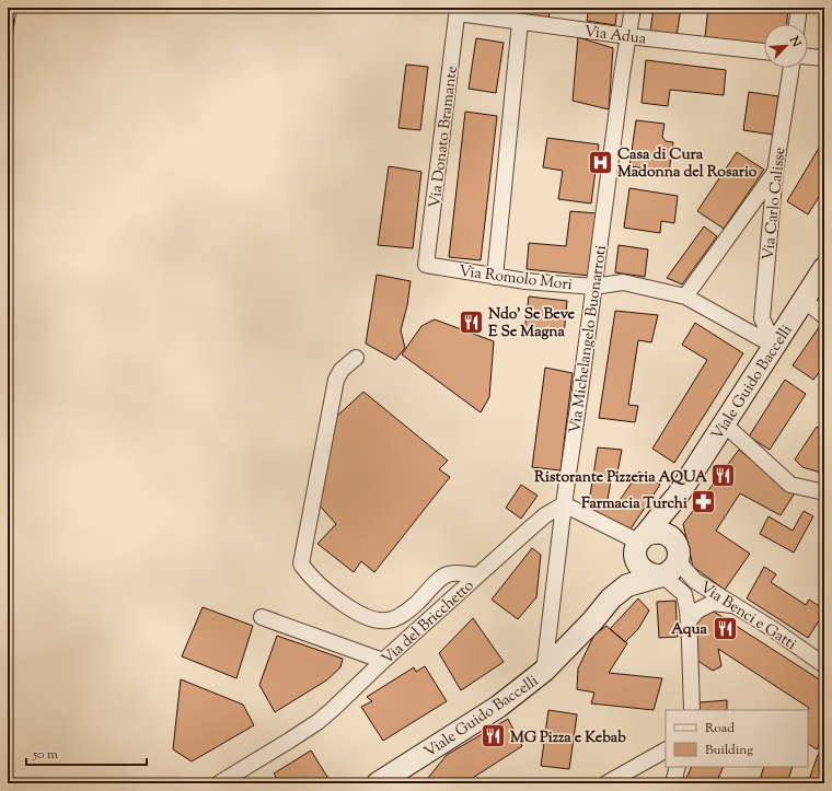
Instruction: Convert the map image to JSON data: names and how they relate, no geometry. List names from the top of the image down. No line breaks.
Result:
{"streets":{"main road":["Viale Guido Baccelli"],"street":["Via Adua","Via Donato Bramante","Via Carlo Calisse","Via Romolo Mori","Via Michelangelo Buonarroti","Via Benci e Gatti","Via del Bricchetto"]},"crossings":[["Via Adua","Via Donato Bramante"],["Via Adua","Via Michelangelo Buonarroti"],["Via Donato Bramante","Via Romolo Mori"],["Via Carlo Calisse","Via Romolo Mori"],["Via Carlo Calisse","Viale Guido Baccelli"],["Via Romolo Mori","Via Michelangelo Buonarroti"],["Via Romolo Mori","Viale Guido Baccelli"],["Via Michelangelo Buonarroti","Viale Guido Baccelli"],["Via Michelangelo Buonarroti","Via del Bricchetto"],["Viale Guido Baccelli","Via Benci e Gatti"]],"places":{"hospital":["Casa di Cura Madonna del Rosario"],"restaurant":["Ndo' Se Beve E Se Magna","Ristorante Pizzeria AQUA","Aqua","MG Pizza e Kebab"],"pharmacy":["Farmacia Turchi"]},"legend":["Road","Building"],"scale_bar":"50 m","north":"top right"}
